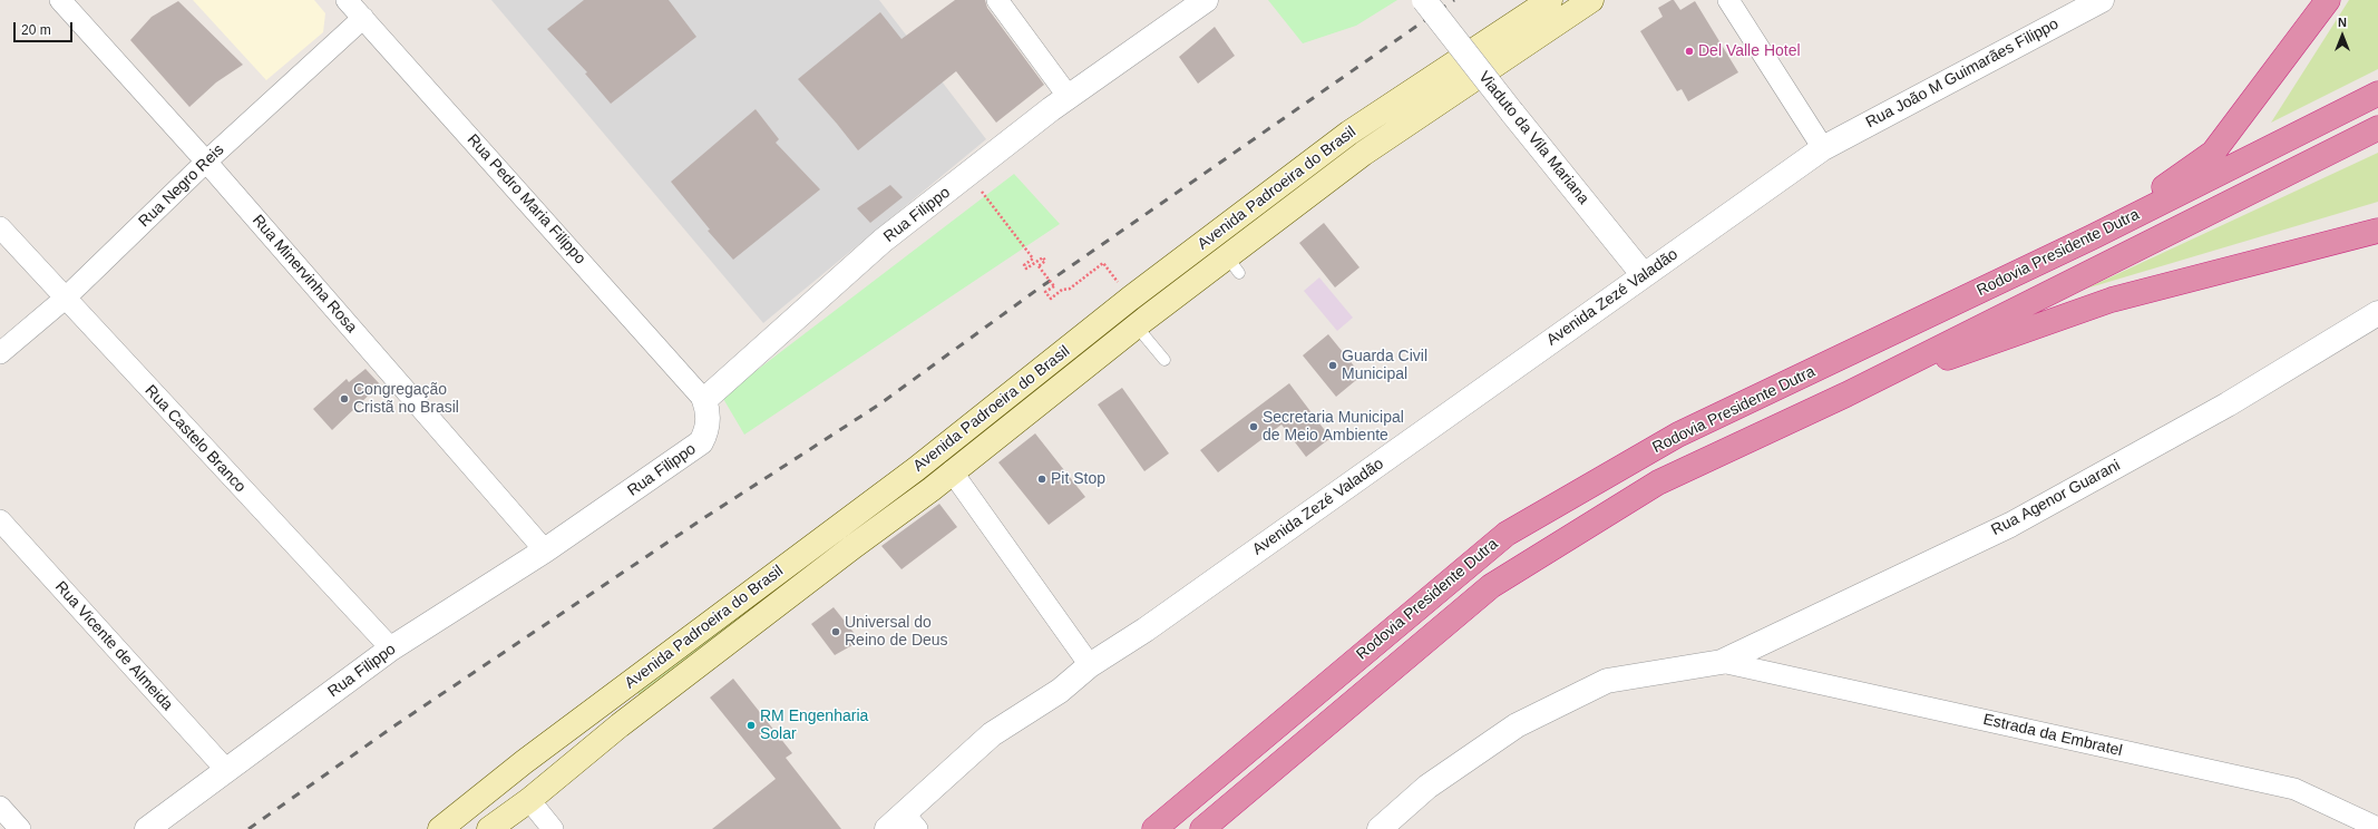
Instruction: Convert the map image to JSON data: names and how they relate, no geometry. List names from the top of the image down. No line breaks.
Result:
{"streets":{"highway":["Rodovia Presidente Dutra"],"main road":["Avenida Padroeira do Brasil"],"street":["Rua João M Guimarães Filippo","Viaduto da Vila Mariana","Rua Negro Reis","Rua Pedro Maria Filippo","Rua Filippo","Rua Minervinha Rosa","Avenida Zezé Valadão","Rua Castelo Branco","Rua Agenor Guarani","Rua Vicente de Almeida","Estrada da Embratel"]},"crossings":[["Rua João M Guimarães Filippo","Avenida Zezé Valadão"],["Viaduto da Vila Mariana","Avenida Zezé Valadão"],["Rua Negro Reis","Rua Pedro Maria Filippo"],["Rua Negro Reis","Rua Minervinha Rosa"],["Rua Negro Reis","Rua Castelo Branco"],["Rua Pedro Maria Filippo","Rua Filippo"],["Rua Filippo","Rua Minervinha Rosa"],["Rua Filippo","Rua Castelo Branco"],["Rua Filippo","Rua Vicente de Almeida"],["Rua Agenor Guarani","Estrada da Embratel"]],"places":["Del Valle Hotel","Guarda Civil Municipal","Congregação Cristã no Brasil","Secretaria Municipal de Meio Ambiente","Pit Stop","Universal do Reino de Deus","RM Engenharia Solar"],"scale_bar":"20 m","north":"top"}
